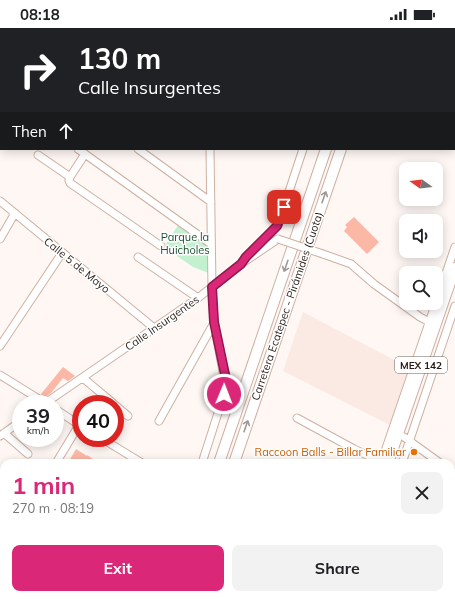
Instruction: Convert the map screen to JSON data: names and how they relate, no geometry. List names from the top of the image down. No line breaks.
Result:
{"streets":{"highway":["Carretera Ecatepec - Pirámides (Cuota)","MEX 142"],"street":["Calle 5 de Mayo","Calle Insurgentes"]},"crossings":[["Calle 5 de Mayo","Calle Insurgentes"],["Calle Insurgentes","MEX 142"]],"parks":["Parque la Huicholes"],"places":["Raccoon Balls - Billar Familiar"],"north":"left","page":{"status":"08:18","turn":["130 m","Calle Insurgentes"],"then":"Then","speed":"39 km/h","limit":"40","heading":["1 min","270 m · 08:19"],"buttons":["Exit","Share"]}}
